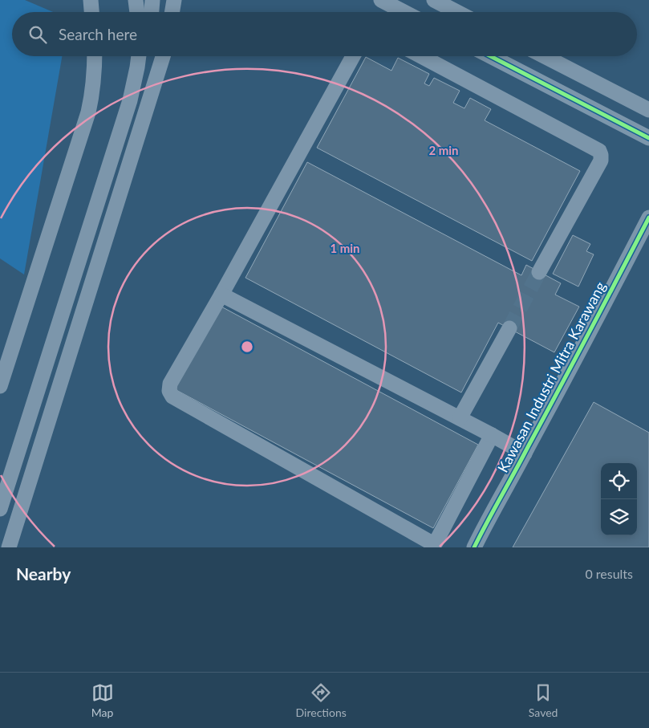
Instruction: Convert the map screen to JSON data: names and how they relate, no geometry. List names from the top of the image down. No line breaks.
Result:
{"streets":{"street":["Kawasan Industri Mitra Karawang"]},"page":{"search":"Search here","heading":["Nearby","0 results"],"nav":["Map","Directions","Saved"]},"rings":["2 min","1 min"]}
